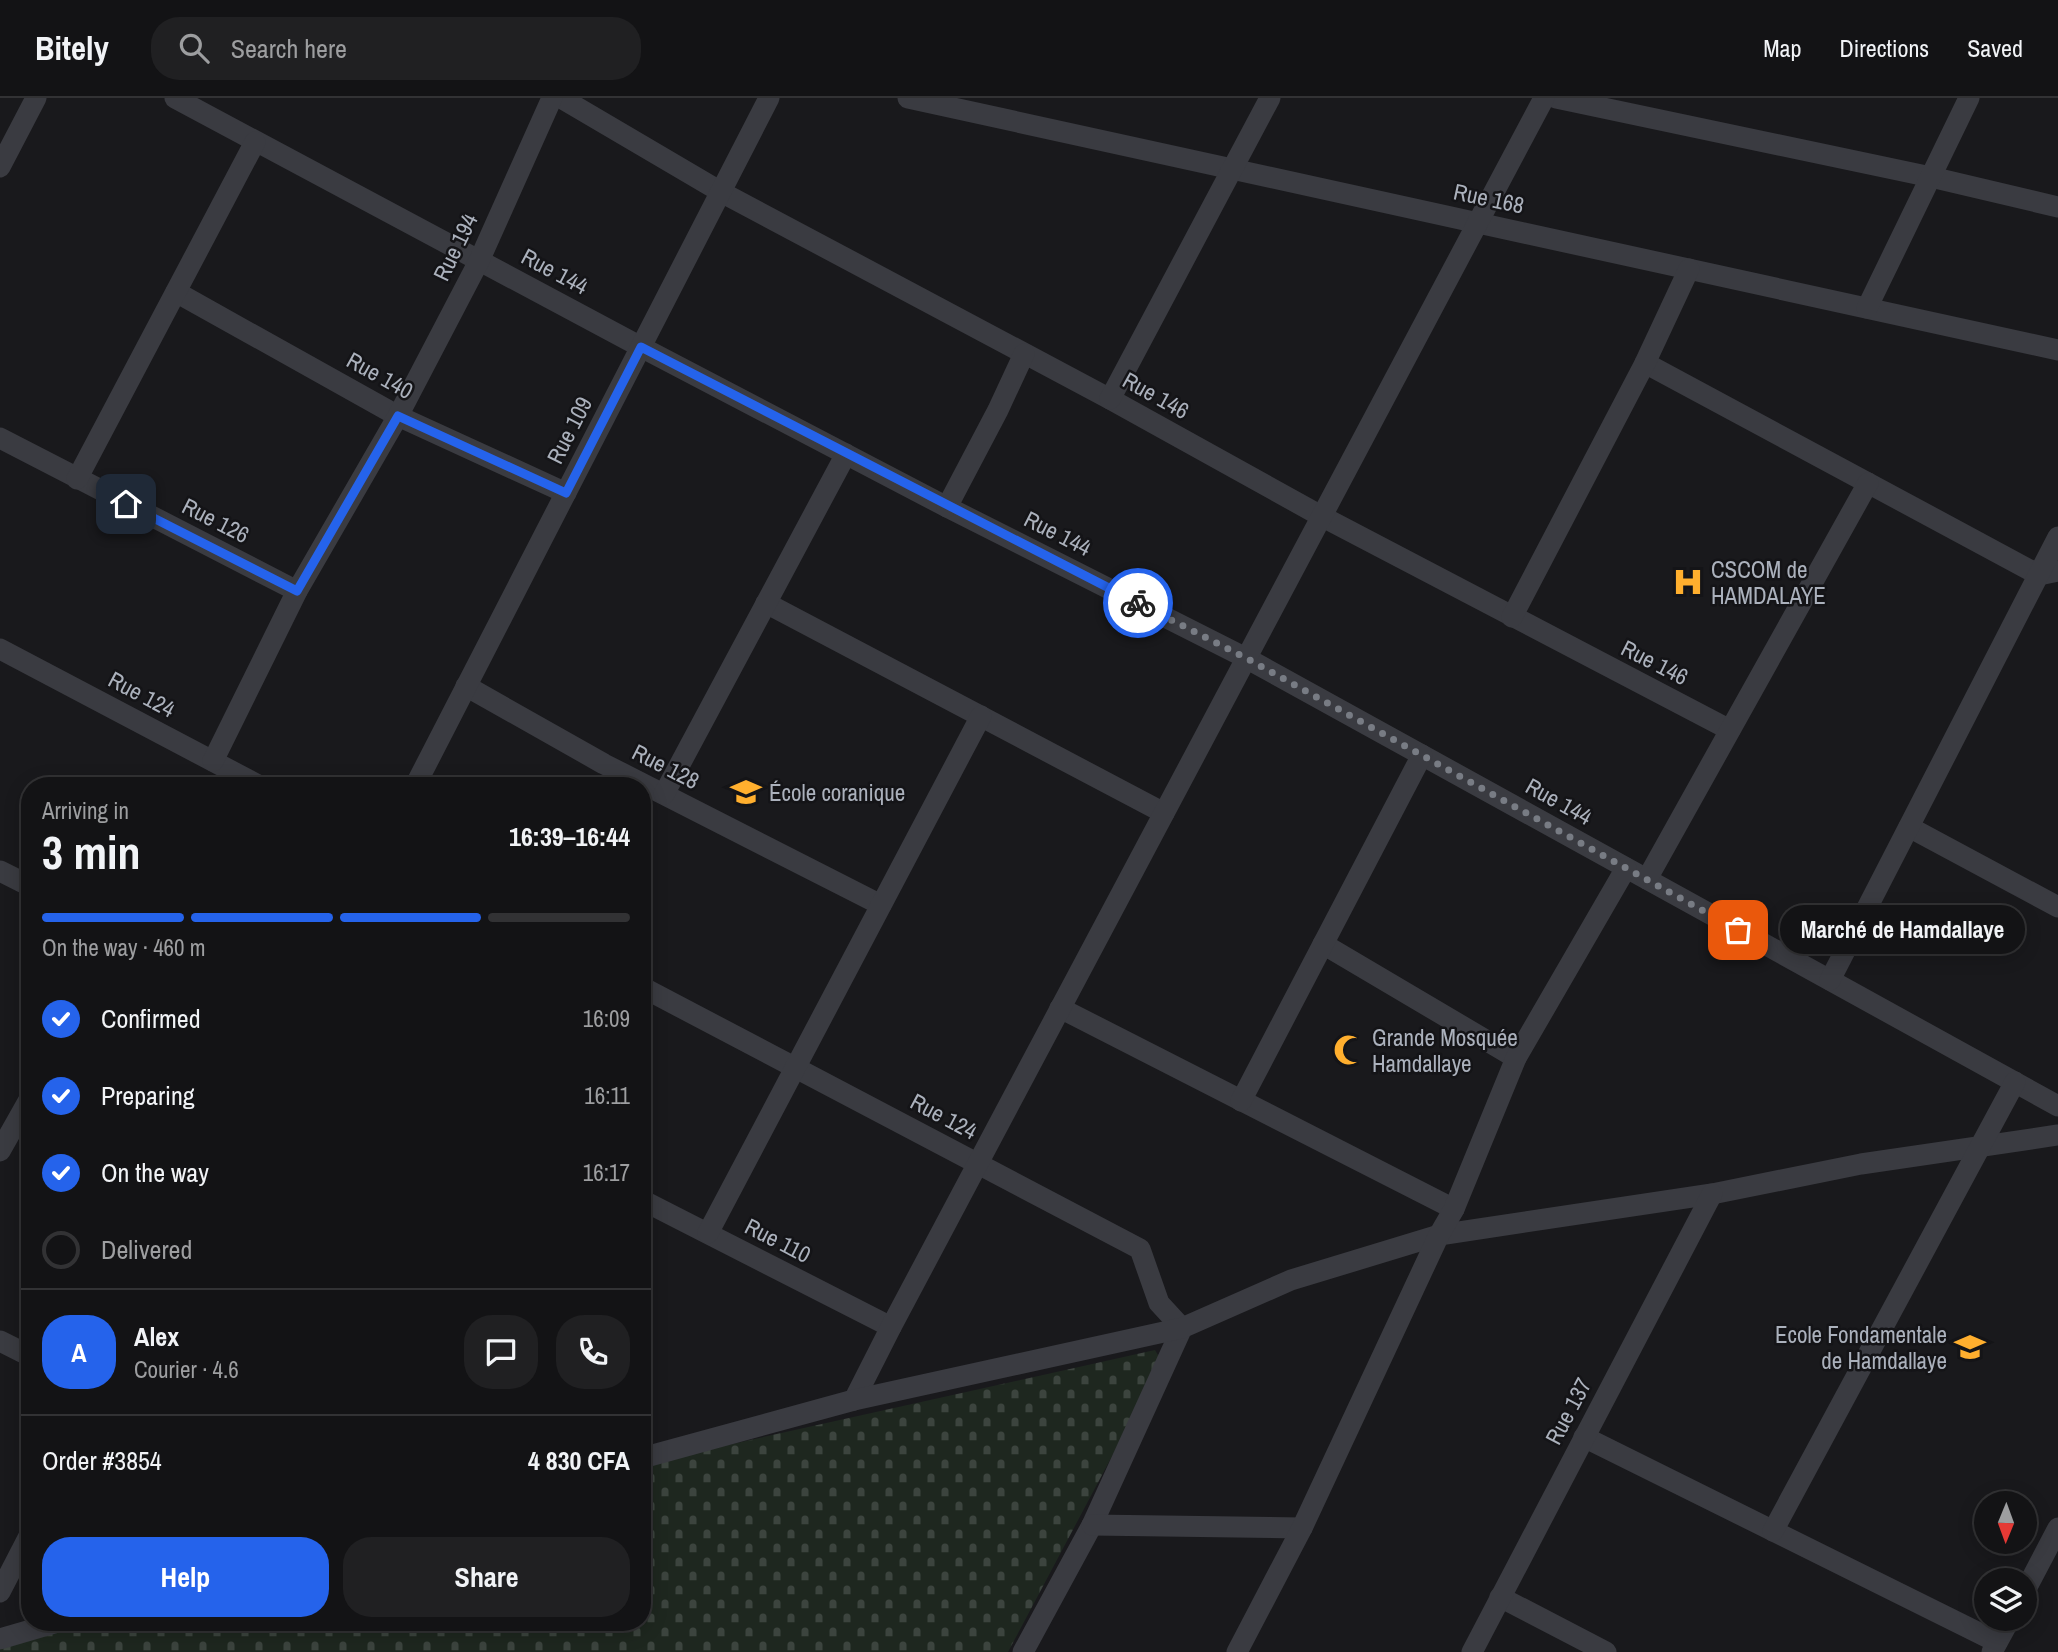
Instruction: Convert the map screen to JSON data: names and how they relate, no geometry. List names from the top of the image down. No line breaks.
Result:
{"streets":{"street":["Rue 168","Rue 194","Rue 144","Rue 140","Rue 146","Rue 109","Rue 126","Rue 124","Rue 128","Rue 110","Rue 137"]},"crossings":[["Rue 194","Rue 144"],["Rue 194","Rue 140"],["Rue 194","Rue 126"],["Rue 194","Rue 124"],["Rue 144","Rue 109"],["Rue 140","Rue 109"],["Rue 146","Rue 109"],["Rue 109","Rue 128"]],"places":{"hospital":["CSCOM de HAMDALAYE"],"school or university":["École coranique","Ecole Fondamentale de Hamdallaye"],"other":["Marché de Hamdallaye"],"mosque":["Grande Mosquée Hamdallaye"]},"north":"bottom","page":{"header":"Bitely","search":"Search here","nav":["Map","Directions","Saved"],"heading":["3 min","Arriving in","16:39–16:44"],"panel":["Alex","Courier · 4.6","Order #3854","4 830 CFA"],"bar":"On the way · 460 m","bubble":"Marché de Hamdallaye","list":[["Confirmed","16:09"],["Preparing","16:11"],["On the way","16:17"],"Delivered"],"round":"A","buttons":["Help","Share"]}}
